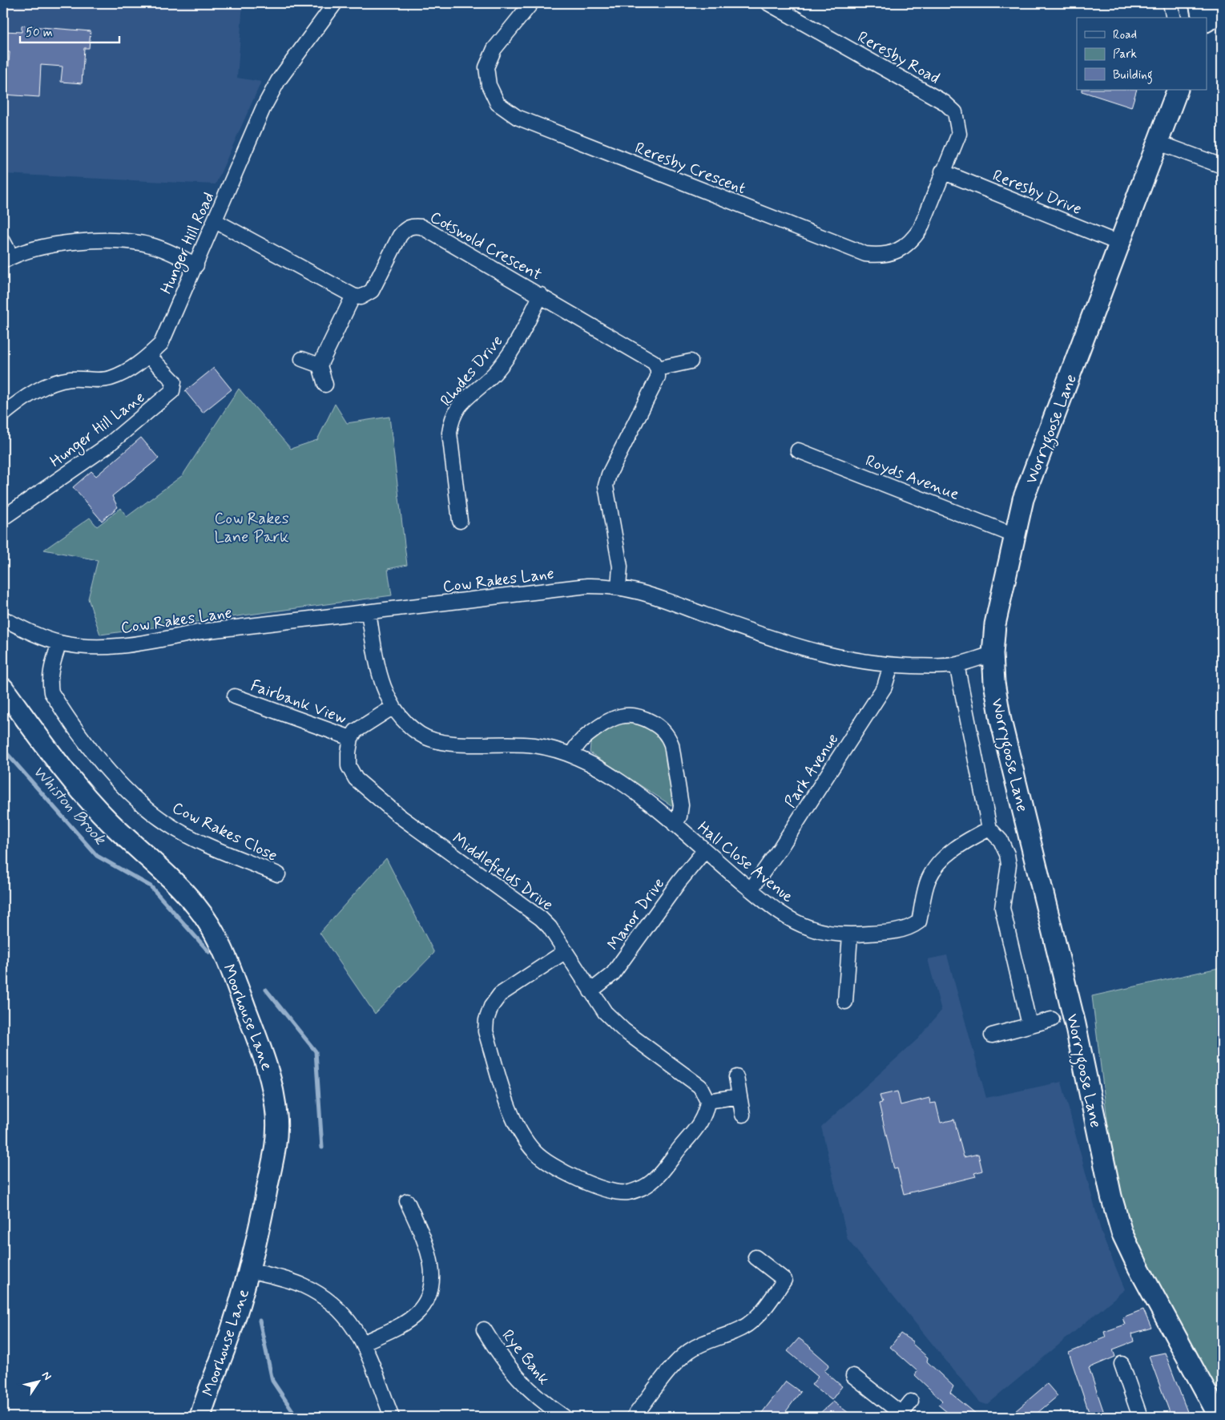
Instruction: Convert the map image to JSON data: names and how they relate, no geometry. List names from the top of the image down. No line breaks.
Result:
{"streets":{"main road":["Worrygoose Lane","Moorhouse Lane"],"street":["Reresby Road","Reresby Crescent","Reresby Drive","Hunger Hill Road","Cotswold Crescent","Rhodes Drive","Hunger Hill Lane","Royds Avenue","Cow Rakes Lane","Fairbank View","Park Avenue","Cow Rakes Close","Hall Close Avenue","Middlefields Drive","Manor Drive","Rye Bank"]},"crossings":[["Reresby Road","Reresby Crescent"],["Reresby Road","Reresby Drive"],["Reresby Crescent","Reresby Drive"],["Reresby Drive","Worrygoose Lane"],["Hunger Hill Road","Hunger Hill Lane"],["Cotswold Crescent","Rhodes Drive"],["Worrygoose Lane","Royds Avenue"],["Worrygoose Lane","Cow Rakes Lane"],["Cow Rakes Lane","Park Avenue"],["Cow Rakes Lane","Cow Rakes Close"],["Cow Rakes Lane","Hall Close Avenue"],["Fairbank View","Middlefields Drive"],["Park Avenue","Hall Close Avenue"],["Hall Close Avenue","Manor Drive"],["Middlefields Drive","Manor Drive"]],"water":["Whiston Brook"],"parks":["Cow Rakes Lane Park"],"legend":["Road","Park","Building"],"scale_bar":"50 m","north":"top right"}
